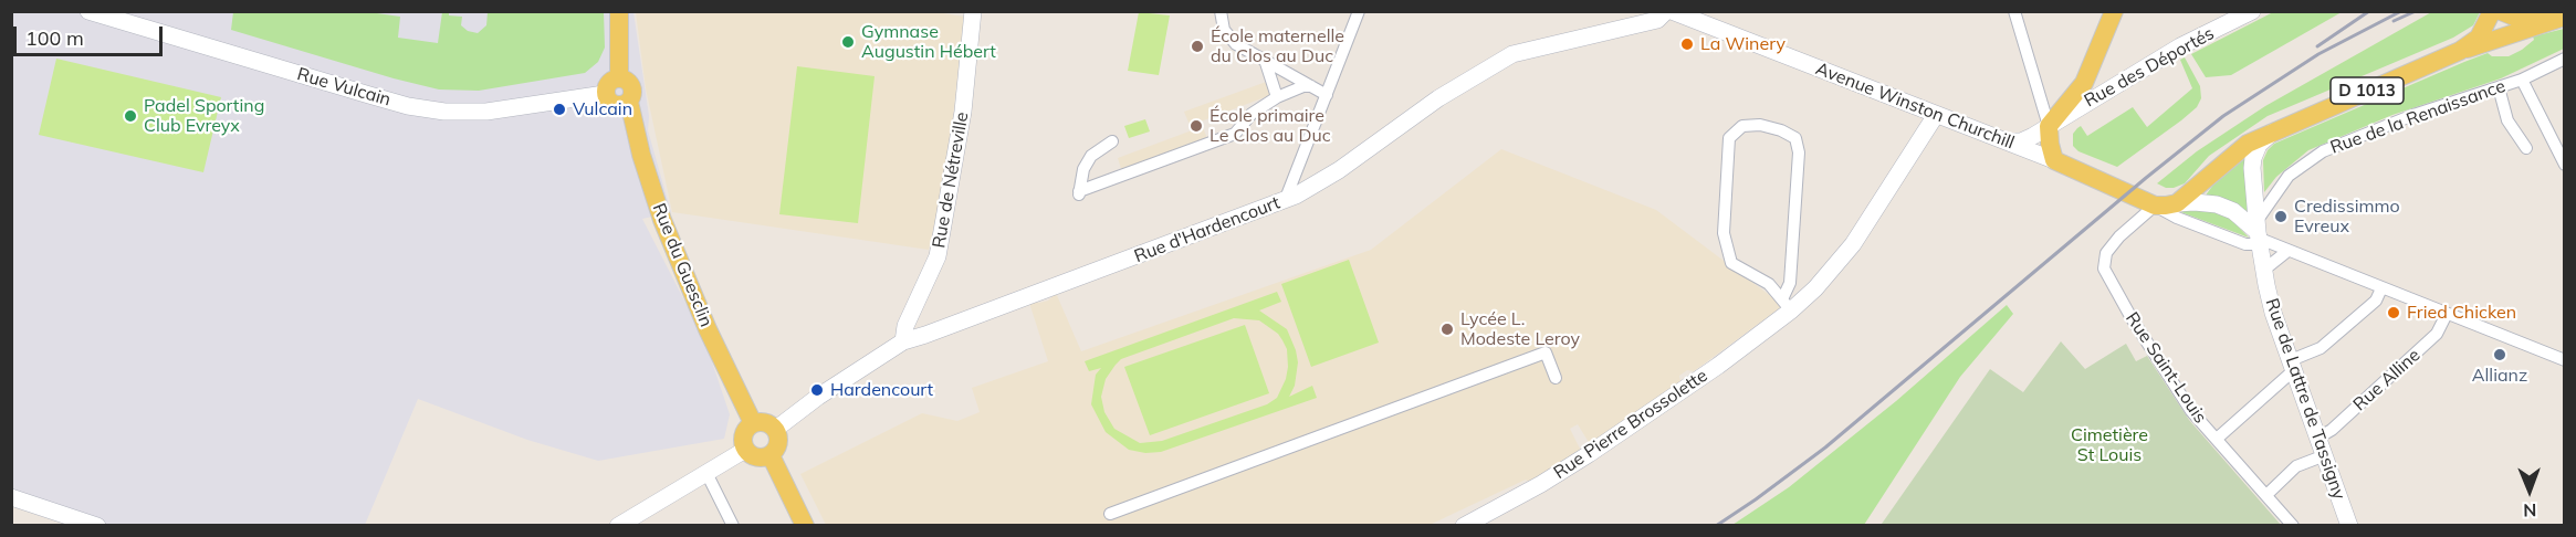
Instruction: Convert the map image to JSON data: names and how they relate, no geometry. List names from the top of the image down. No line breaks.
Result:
{"streets":{"main road":["Rue des Déportés","Rue Vulcain","D 1013","Avenue Winston Churchill","Rue de Nétreville","Rue d'Hardencourt","Rue du Guesclin","Rue de Lattre de Tassigny","Rue Pierre Brossolette"],"street":["Rue de la Renaissance","Rue Saint-Louis","Rue Alline"]},"crossings":[["Rue des Déportés","Avenue Winston Churchill"],["Rue Vulcain","Rue du Guesclin"],["D 1013","Rue de Lattre de Tassigny"],["Avenue Winston Churchill","Rue Saint-Louis"],["Avenue Winston Churchill","Rue Pierre Brossolette"],["Rue de la Renaissance","Rue de Lattre de Tassigny"],["Rue de Nétreville","Rue d'Hardencourt"],["Rue d'Hardencourt","Rue du Guesclin"],["Rue Alline","Rue de Lattre de Tassigny"]],"parks":["Cimetière St Louis"],"places":["Gymnase Augustin Hébert","La Winery","École maternelle du Clos au Duc","Vulcain","Padel Sporting Club Evreyx","École primaire Le Clos au Duc","Credissimmo Evreux","Fried Chicken","Lycée L. Modeste Leroy","Allianz","Hardencourt"],"scale_bar":"100 m","north":"bottom"}
